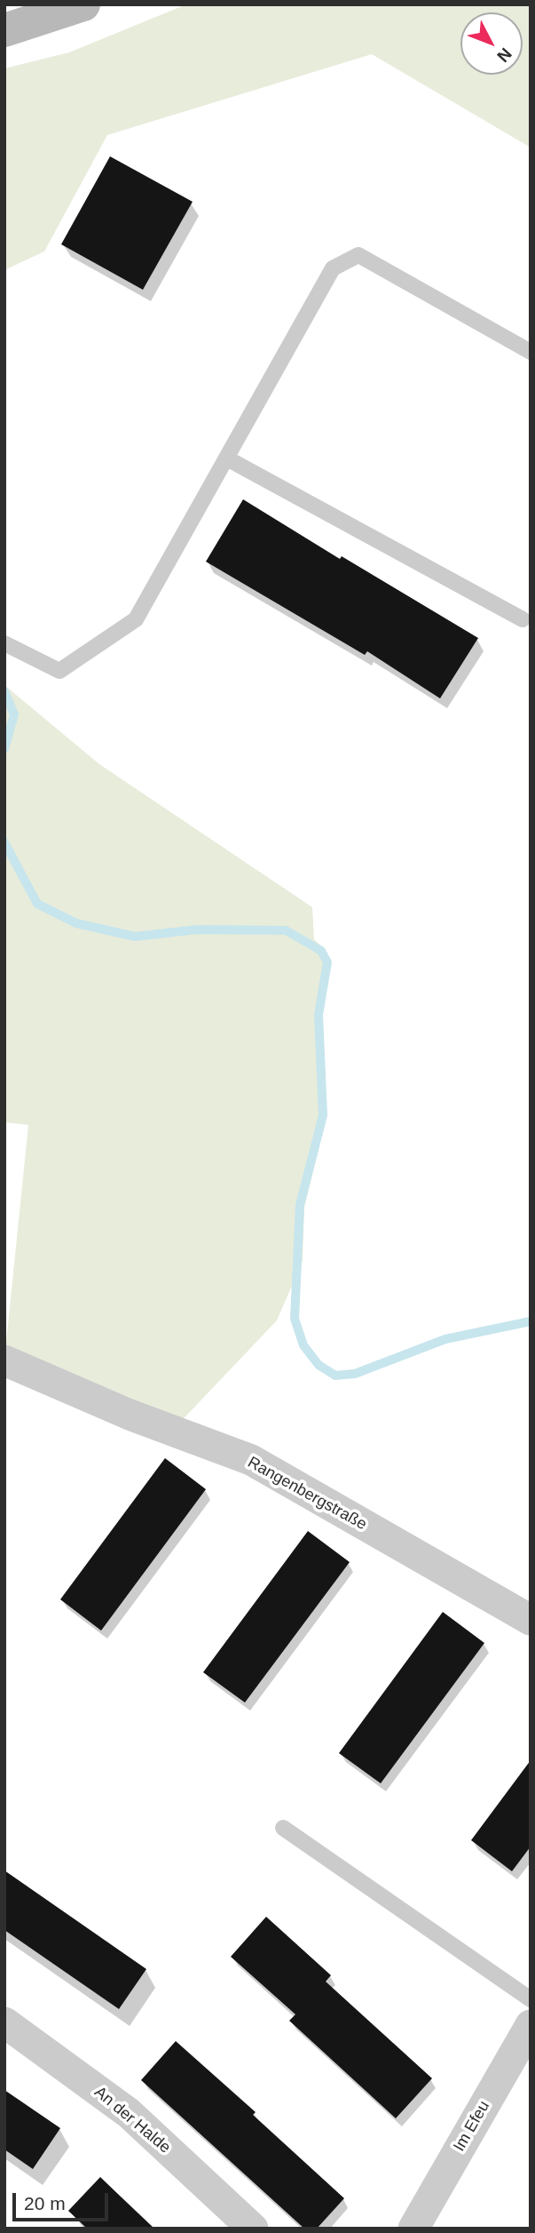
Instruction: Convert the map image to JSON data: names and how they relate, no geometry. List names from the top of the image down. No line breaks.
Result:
{"streets":{"street":["Rangenbergstraße","An der Halde","Im Efeu"]},"scale_bar":"20 m","north":"bottom right"}
